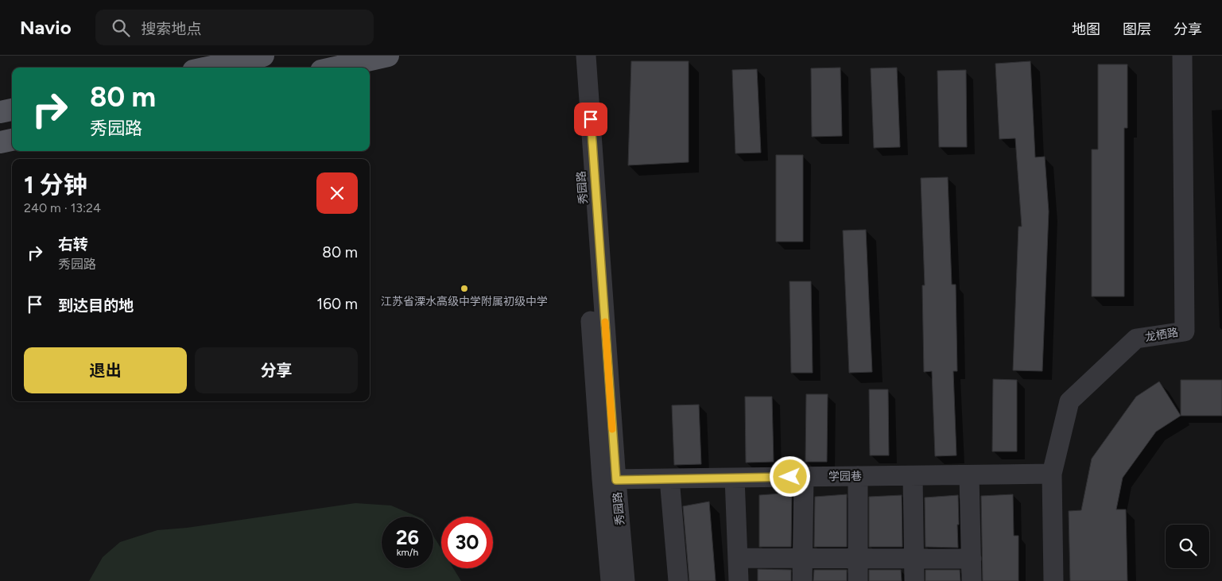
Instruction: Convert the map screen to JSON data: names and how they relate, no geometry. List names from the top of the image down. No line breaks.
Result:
{"streets":{"street":["秀园路","龙栖路","学园巷"]},"crossings":[["秀园路","学园巷"],["龙栖路","学园巷"]],"places":["江苏省溧水高级中学附属初级中学"],"page":{"header":"Navio","search":"搜索地点","nav":["地图","图层","分享"],"turn":["80 m","秀园路"],"heading":["1 分钟","240 m · 13:24"],"list":[{"name":"右转","note":"秀园路","value":"80 m"},{"name":"到达目的地","value":"160 m"}],"buttons":["退出","分享"],"speed":"26 km/h","limit":"30"}}
